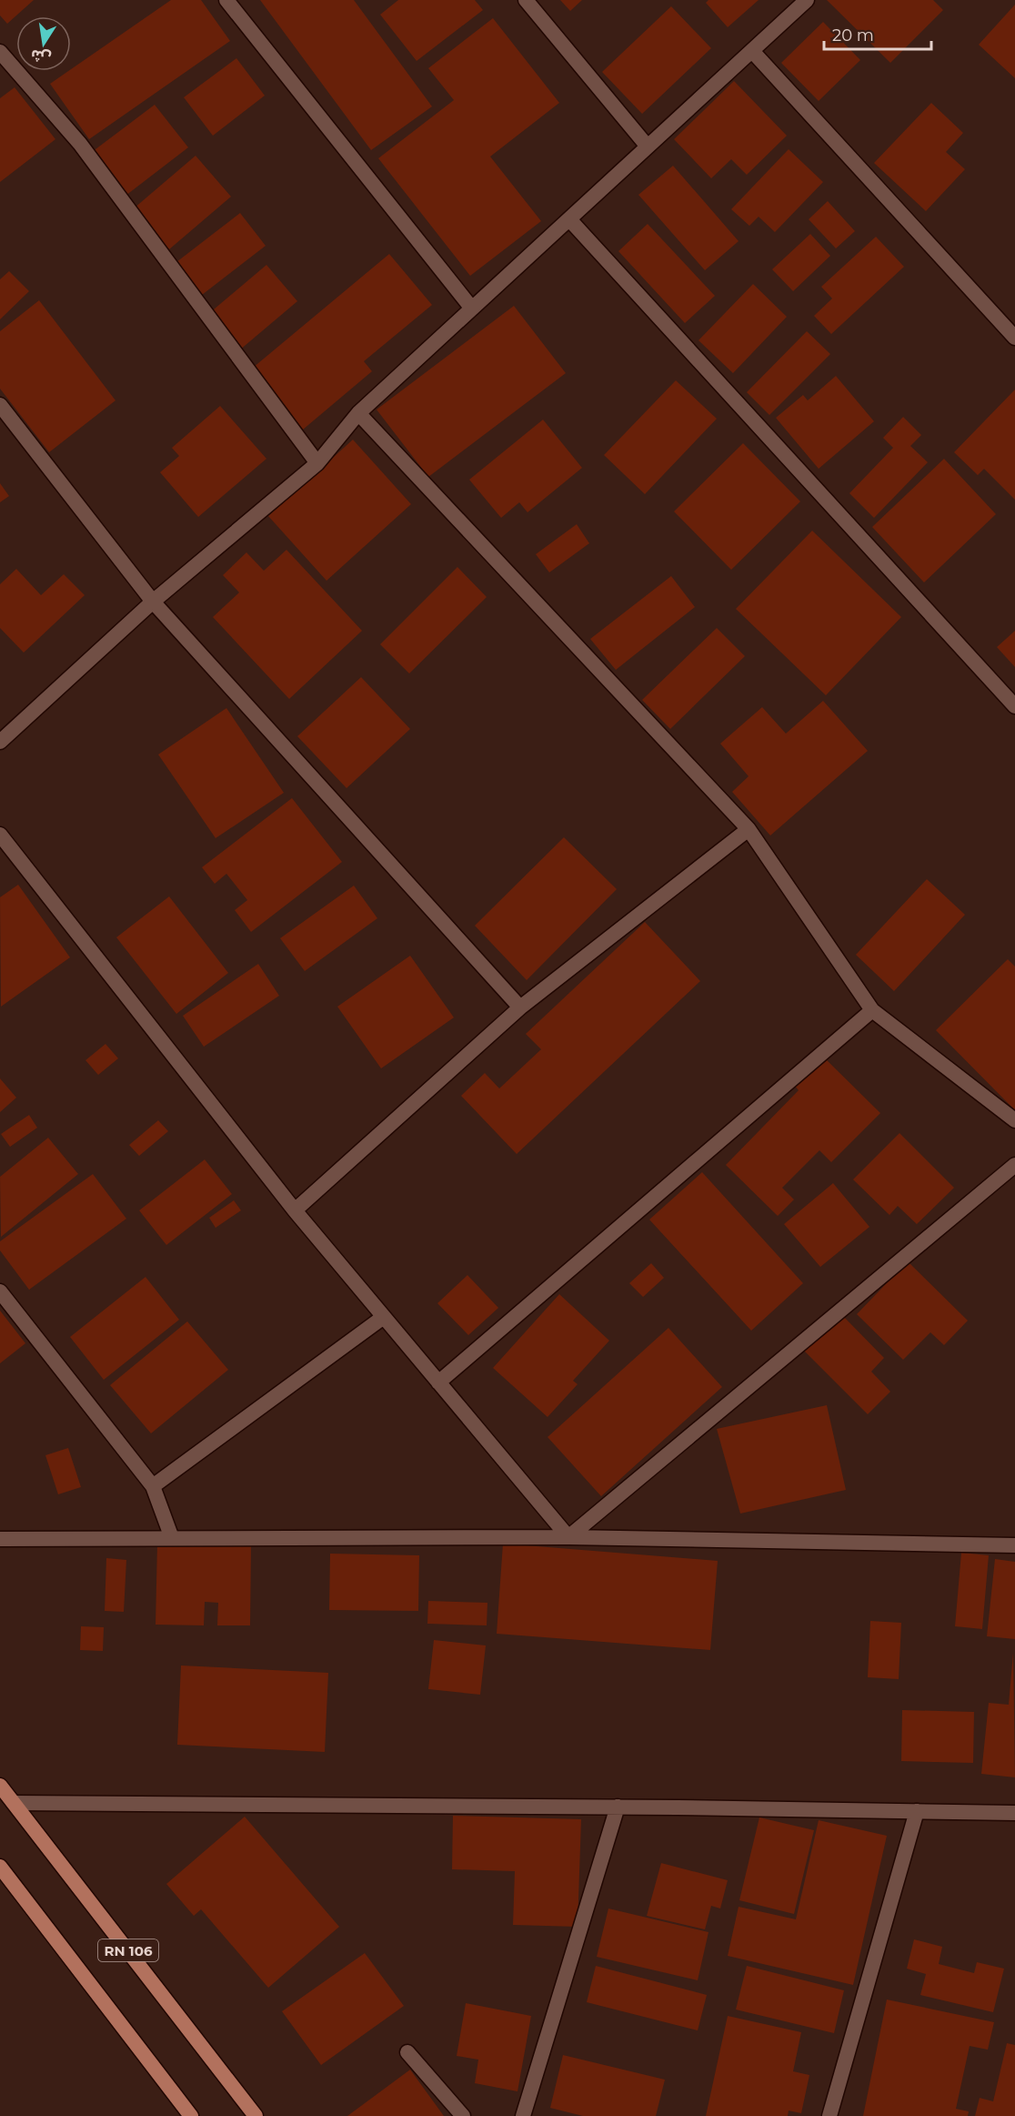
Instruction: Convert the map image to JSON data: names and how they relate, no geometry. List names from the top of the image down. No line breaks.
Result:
{"streets":{"main road":["RN 106"]},"scale_bar":"20 m","north":"bottom"}
